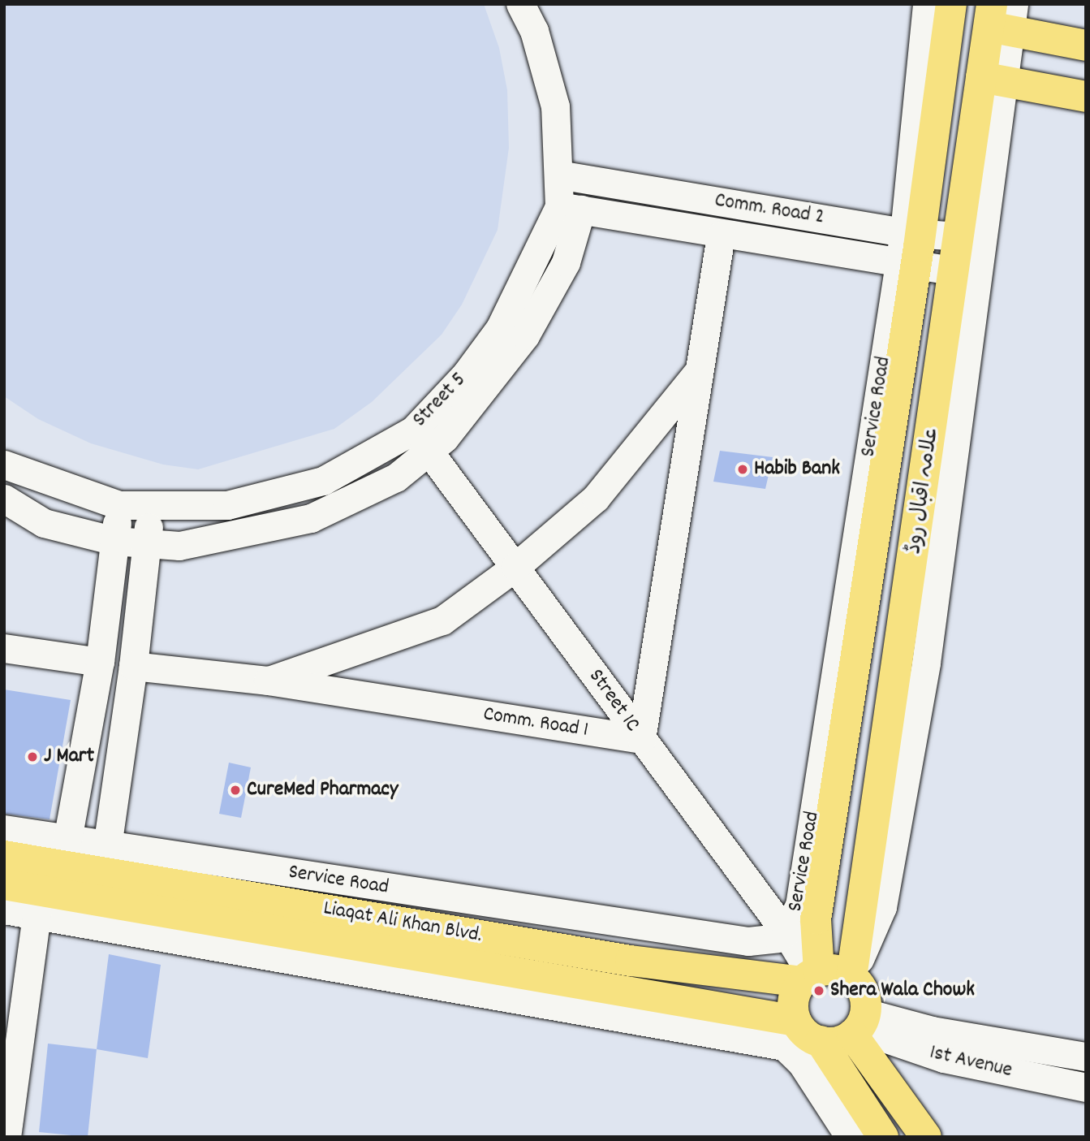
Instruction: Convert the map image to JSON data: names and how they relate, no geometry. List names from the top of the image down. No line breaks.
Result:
{"streets":{"main road":["علامہ اقبال روڈ","Liaqat Ali Khan Blvd."],"street":["Comm. Road 2","Street 5","Service Road","Street 1C","Comm. Road 1","1st Avenue"]},"crossings":[["Comm. Road 2","Street 5"],["Comm. Road 2","Service Road"],["Comm. Road 2","علامہ اقبال روڈ"],["Street 5","Street 1C"],["Service Road","Street 1C"],["Service Road","Liaqat Ali Khan Blvd."],["علامہ اقبال روڈ","Street 1C"],["علامہ اقبال روڈ","Liaqat Ali Khan Blvd."],["علامہ اقبال روڈ","1st Avenue"],["Street 1C","Comm. Road 1"],["Street 1C","Liaqat Ali Khan Blvd."],["Street 1C","1st Avenue"],["Liaqat Ali Khan Blvd.","1st Avenue"]],"places":["Habib Bank","J Mart","CureMed Pharmacy","Shera Wala Chowk"]}
